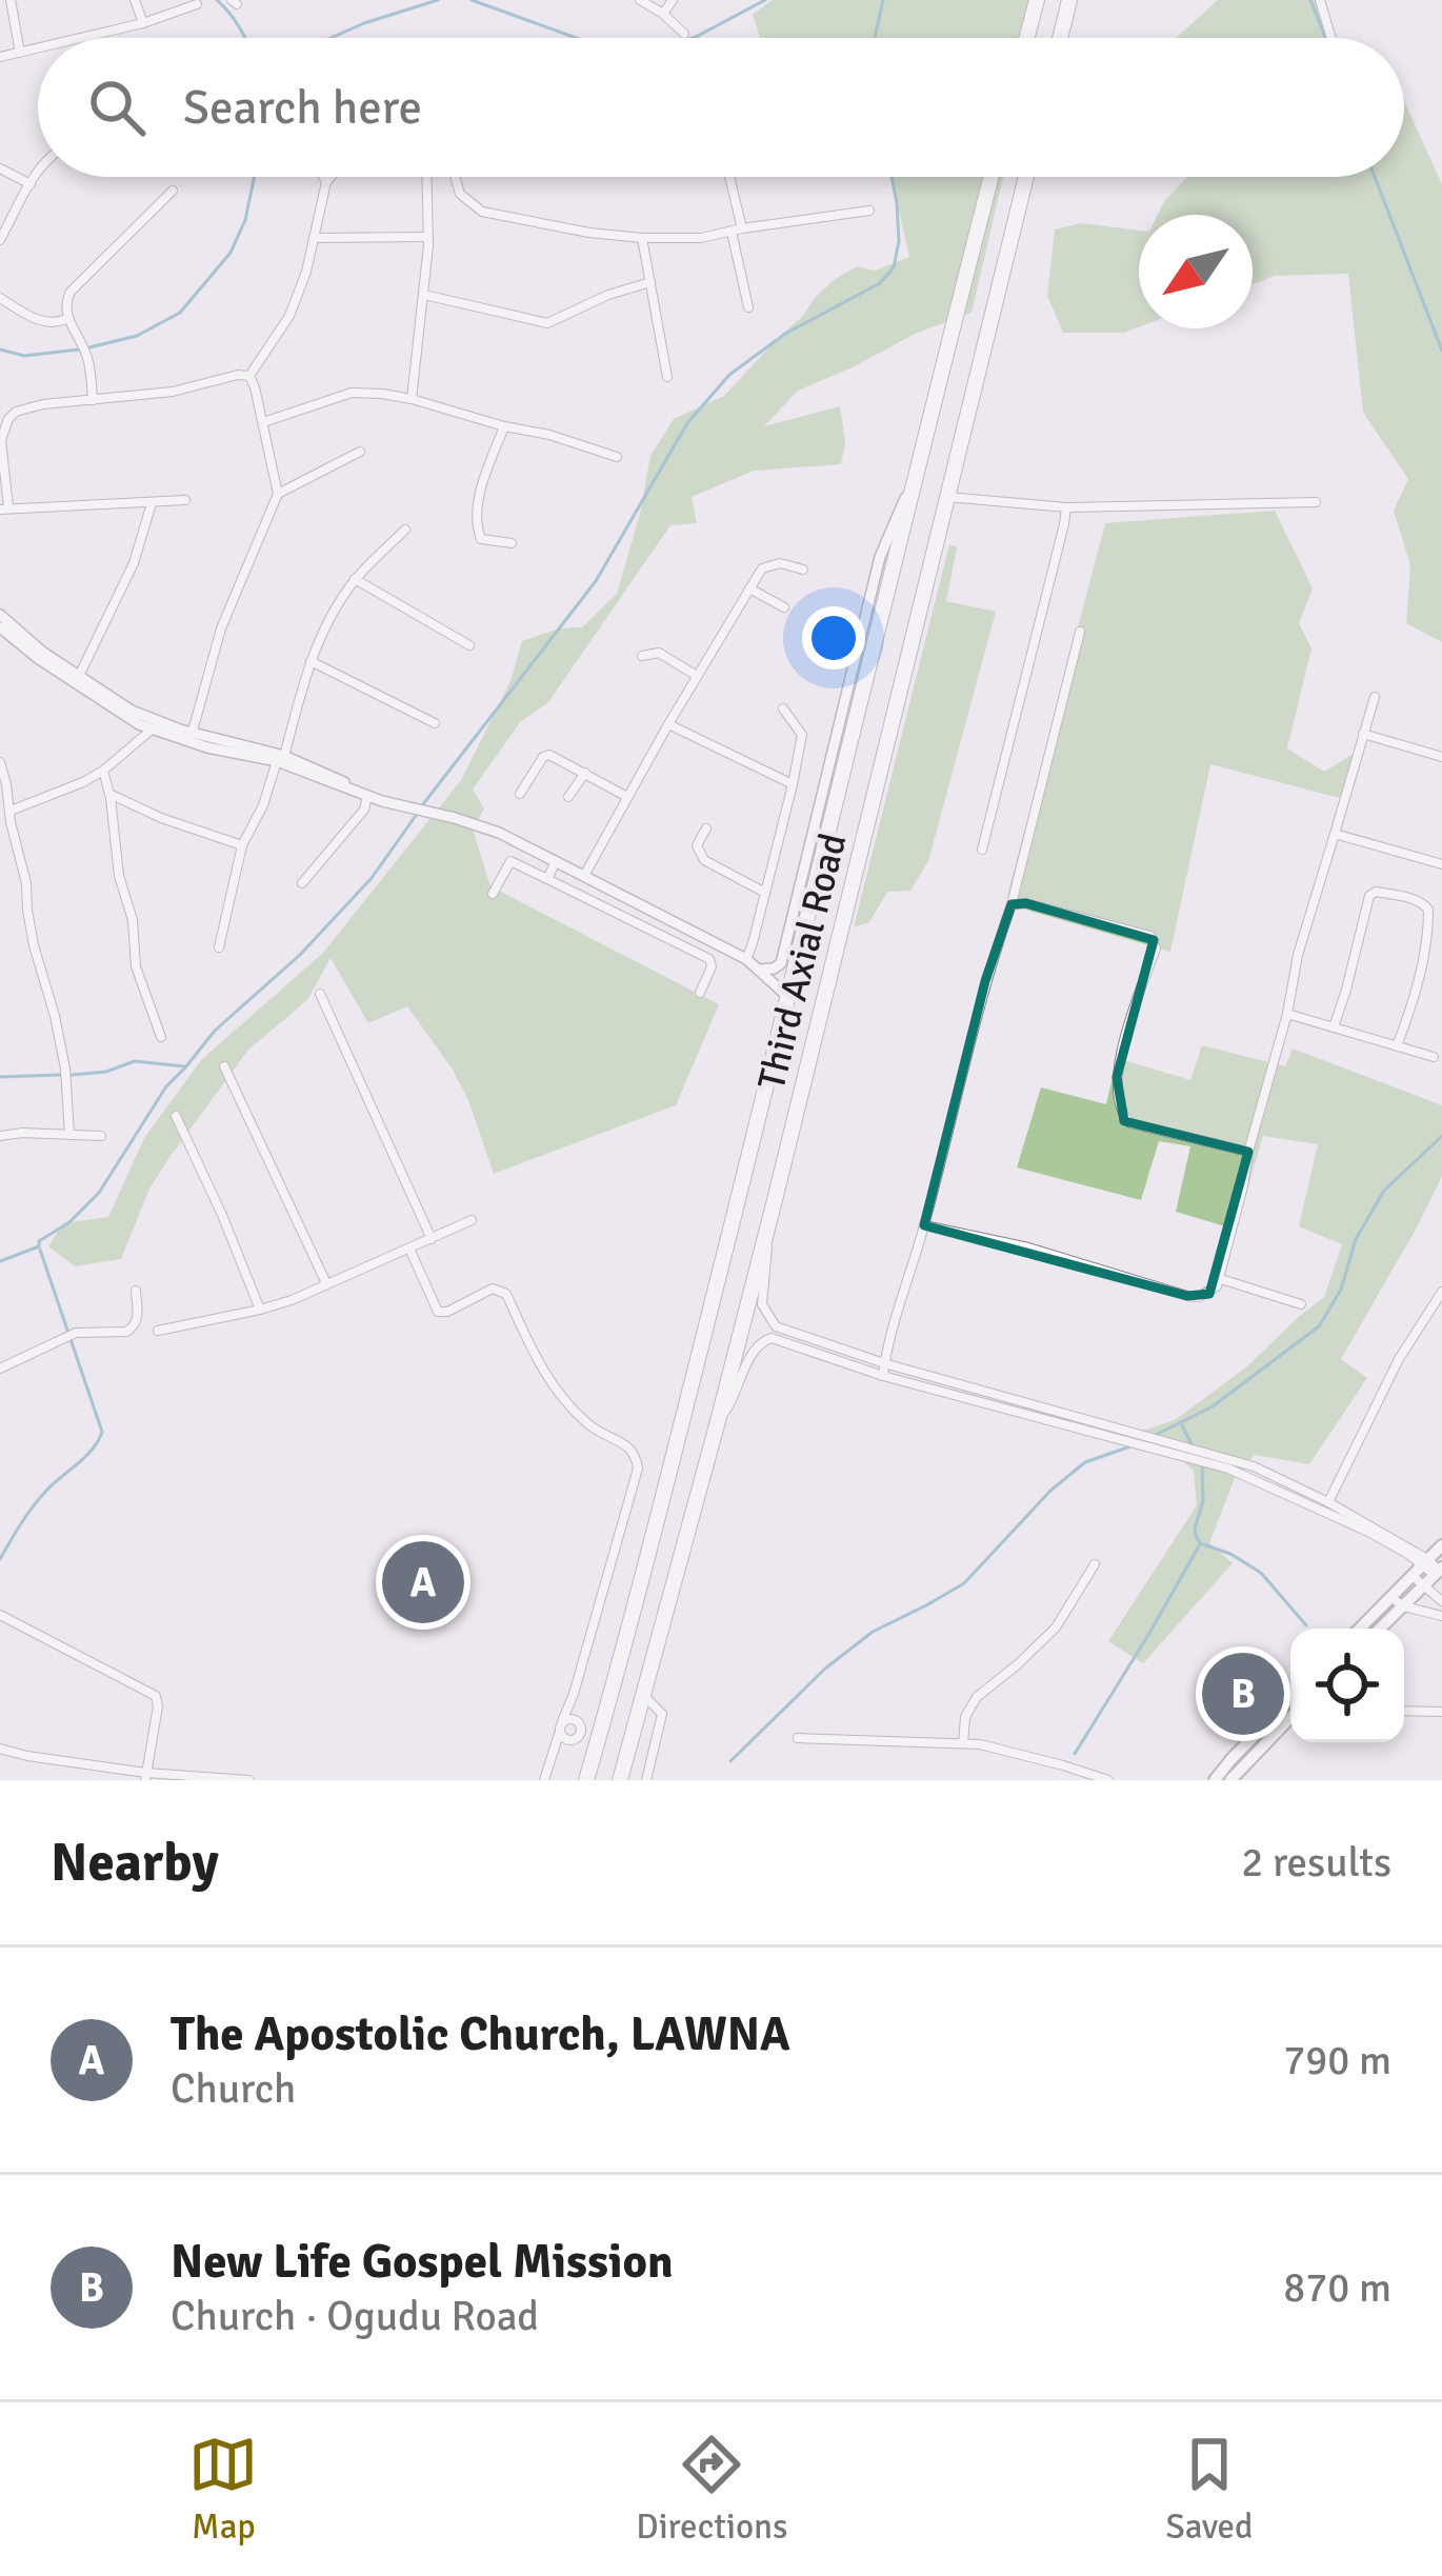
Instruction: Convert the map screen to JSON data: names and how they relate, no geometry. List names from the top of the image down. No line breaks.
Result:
{"streets":{"highway":["Third Axial Road"]},"north":"bottom left","page":{"search":"Search here","pins":["A","B"],"heading":["Nearby","2 results"],"list":[{"mark":"A","name":"The Apostolic Church, LAWNA","note":"Church","value":"790 m"},{"mark":"B","name":"New Life Gospel Mission","note":"Church · Ogudu Road","value":"870 m"}],"nav":["Map","Directions","Saved"]}}
